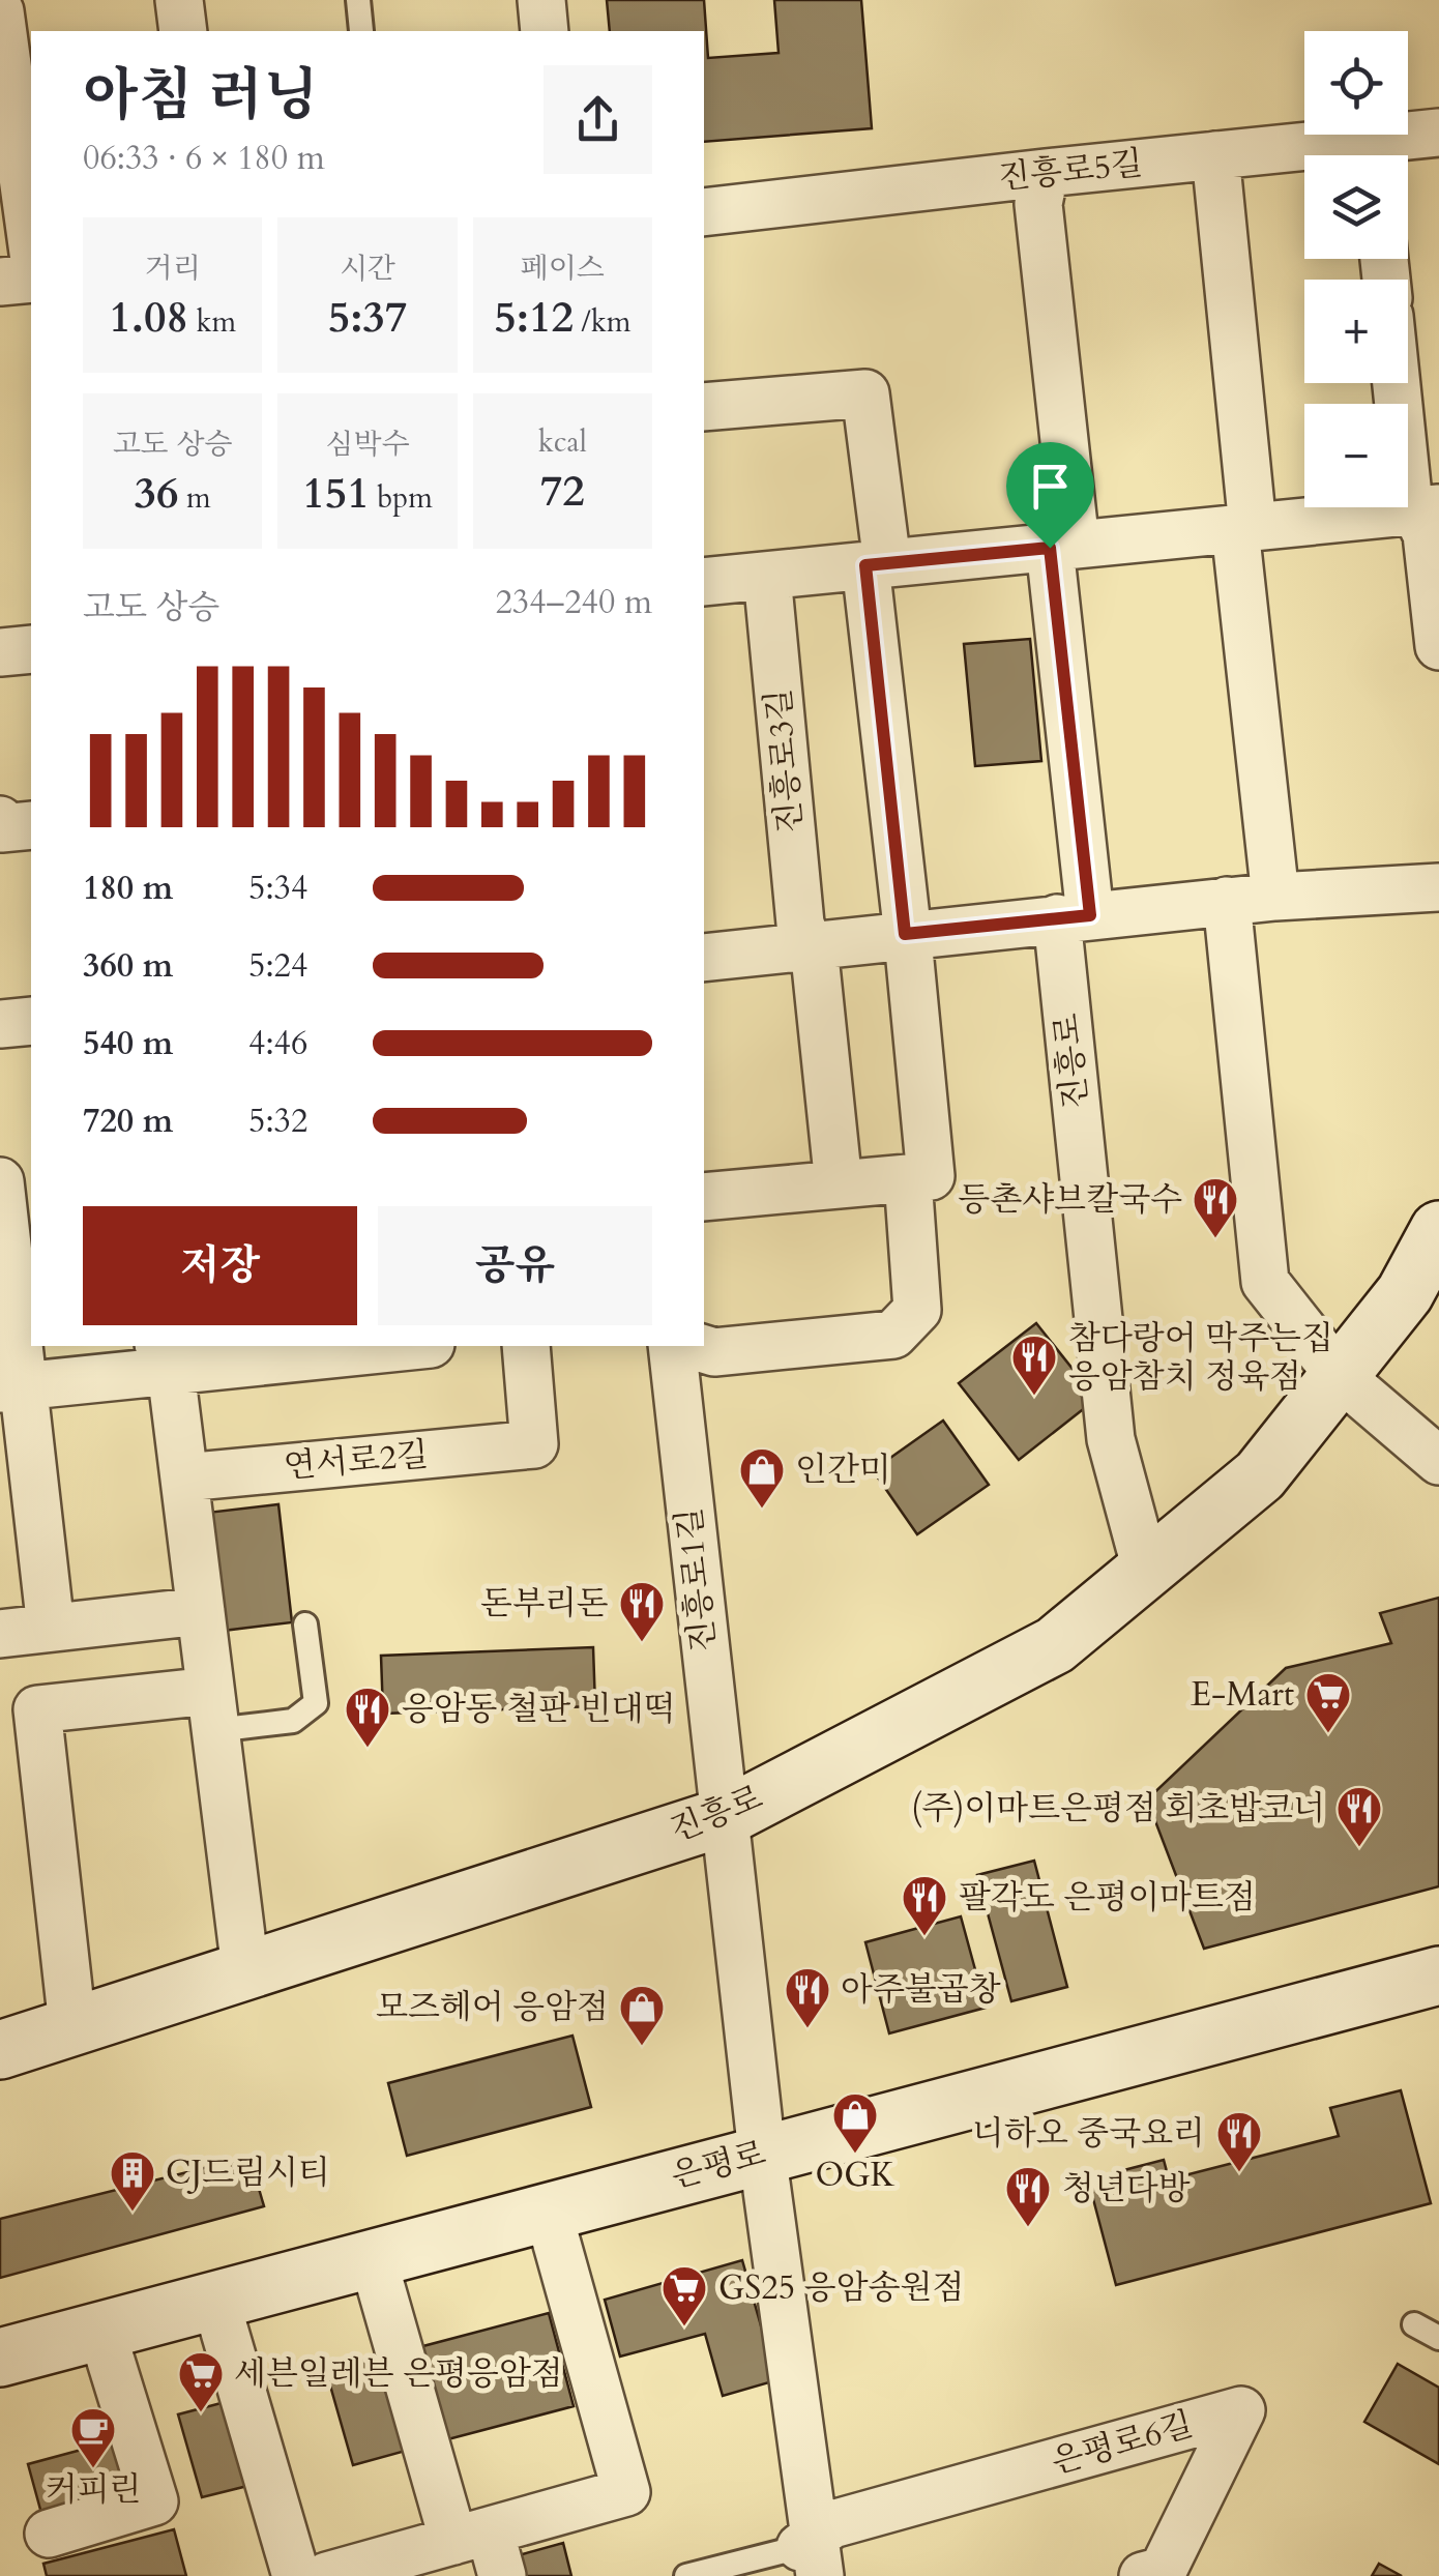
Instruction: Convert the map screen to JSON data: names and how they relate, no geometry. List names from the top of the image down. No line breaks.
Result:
{"streets":{"main road":["진흥로","은평로"],"street":["진흥로5길","진흥로3길","연서로2길","진흥로1길","은평로6길"]},"crossings":[["진흥로","진흥로1길"],["진흥로1길","은평로"]],"places":{"restaurant":["등촌샤브칼국수","참다랑어 막주는집 응암참치 정육점","돈부리돈","응암동 철판 빈대떡","(주)이마트은평점 회초밥코너","팔각도 은평이마트점","아주불곱창","니하오 중국요리","청년다방"],"shop":["인간미","모즈헤어 응암점","OGK"],"supermarket":["E-Mart","GS25 응암송원점","세븐일레븐 은평응암점"],"building":["CJ드림시티"],"cafe":["커피린"]},"page":{"map_buttons":["+","−"],"heading":["아침 러닝","06:33 · 6 × 180 m"],"stats":[["거리","1.08 km"],["시간","5:37"],["페이스","5:12 /km"],["고도 상승","36 m"],["심박수","151 bpm"],["kcal","72"]],"chart":["고도 상승","234–240 m"],"list":[{"name":"180 m","note":"5:34"},{"name":"360 m","note":"5:24"},{"name":"540 m","note":"4:46"},{"name":"720 m","note":"5:32"}],"buttons":["저장","공유"]}}
